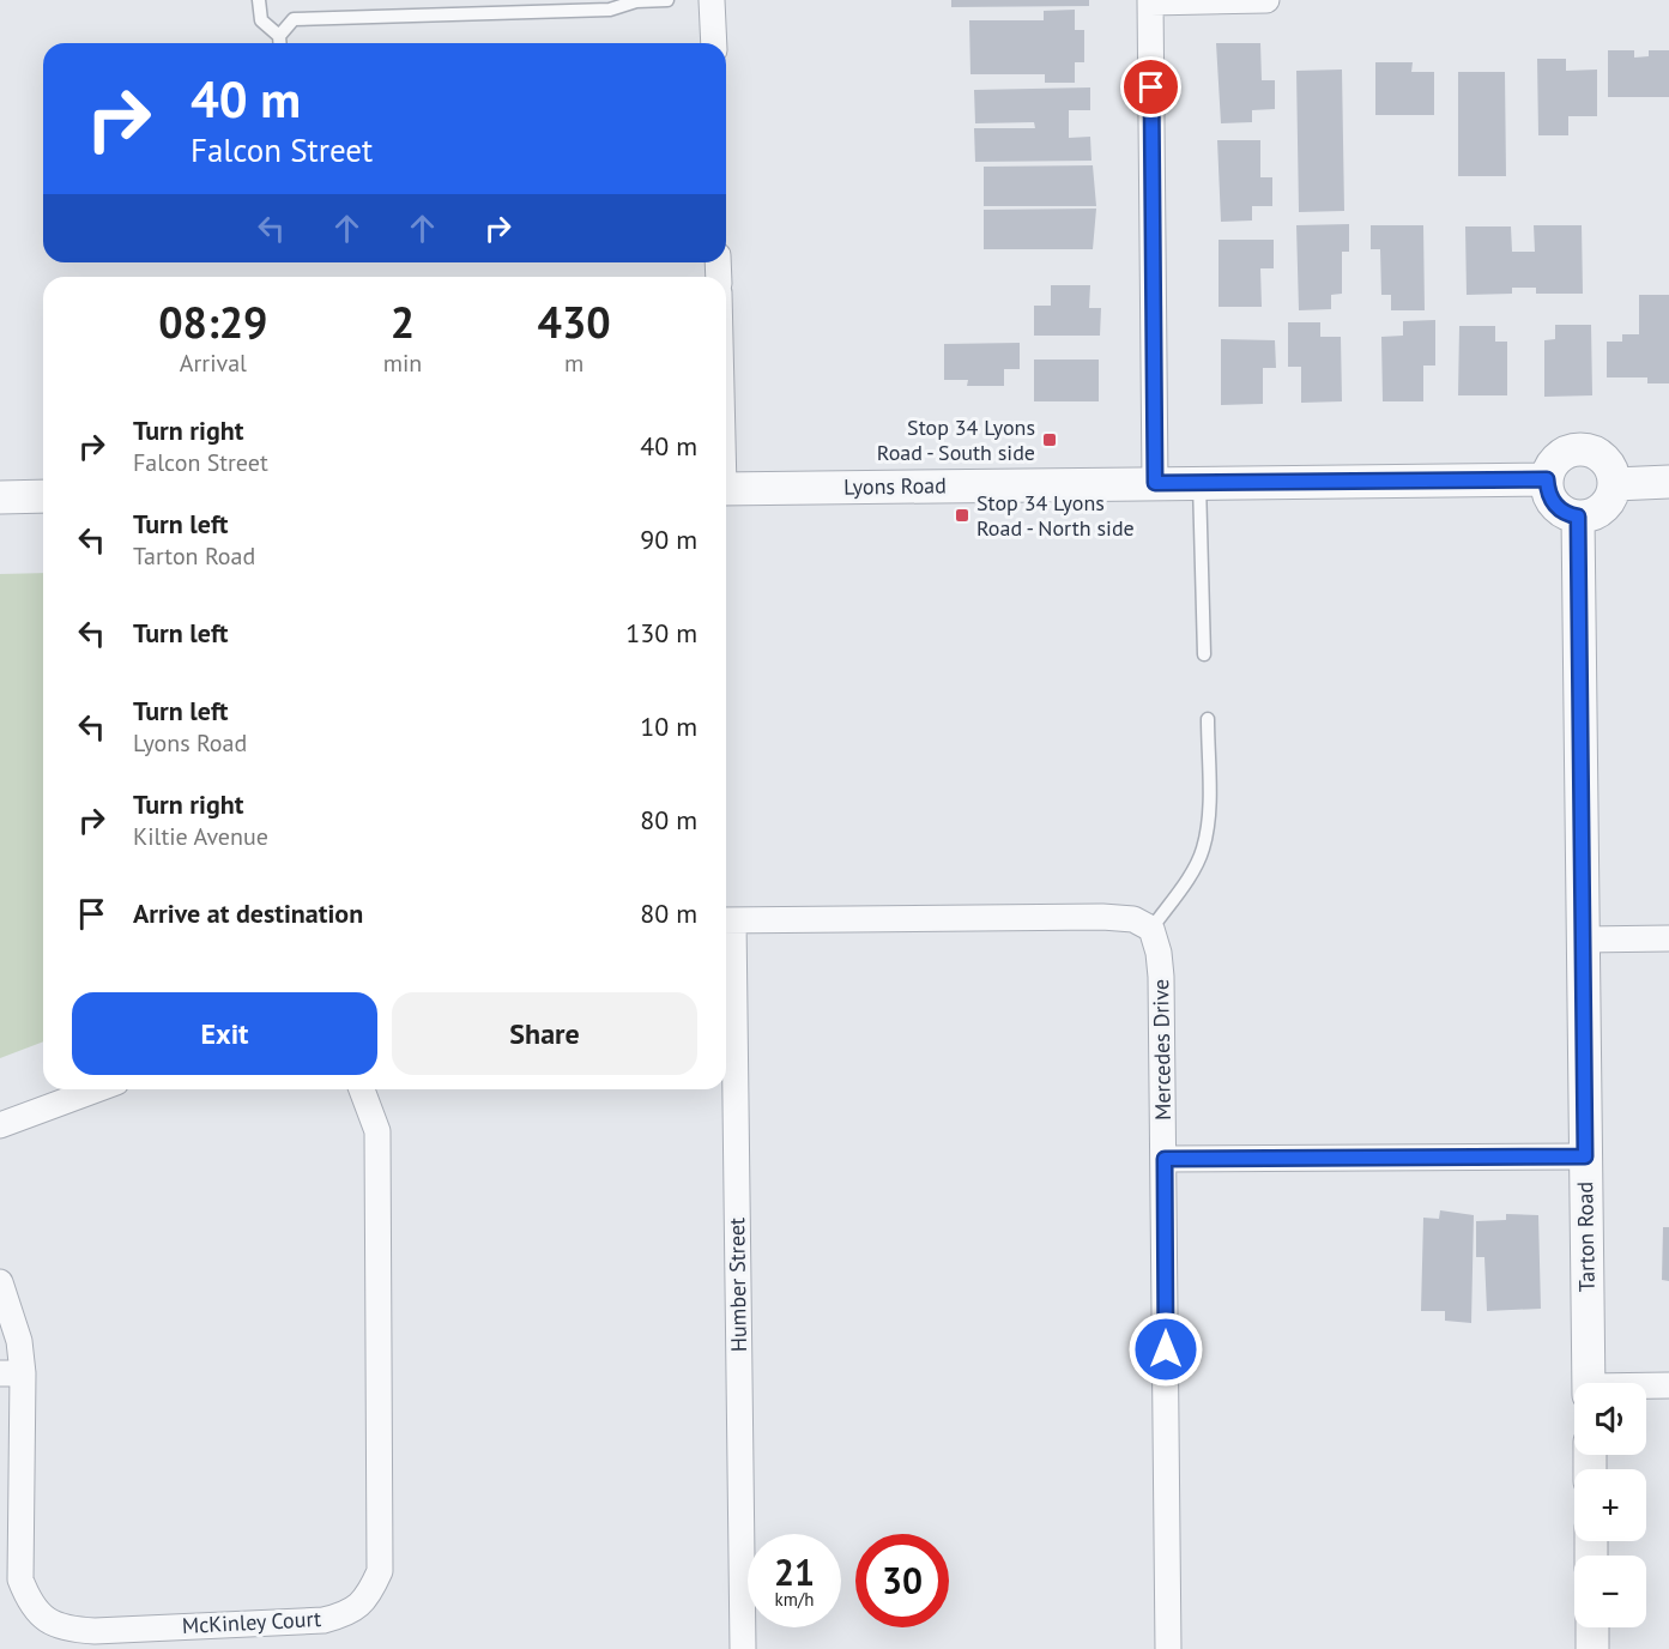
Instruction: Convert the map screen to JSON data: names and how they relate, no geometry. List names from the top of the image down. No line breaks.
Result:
{"streets":{"street":["Lyons Road","Mercedes Drive","Tarton Road","Humber Street","McKinley Court"]},"crossings":[["Lyons Road","Tarton Road"]],"places":{"transit":["Stop 34 Lyons Road - South side","Stop 34 Lyons Road - North side"]},"page":{"turn":["40 m","Falcon Street"],"eta":["08:29","Arrival","2","min","430","m"],"list":[{"name":"Turn right","note":"Falcon Street","value":"40 m"},{"name":"Turn left","note":"Tarton Road","value":"90 m"},{"name":"Turn left","value":"130 m"},{"name":"Turn left","note":"Lyons Road","value":"10 m"},{"name":"Turn right","note":"Kiltie Avenue","value":"80 m"},{"name":"Arrive at destination","value":"80 m"}],"buttons":["Exit","Share"],"map_buttons":["+","−"],"speed":"21 km/h","limit":"30"}}
